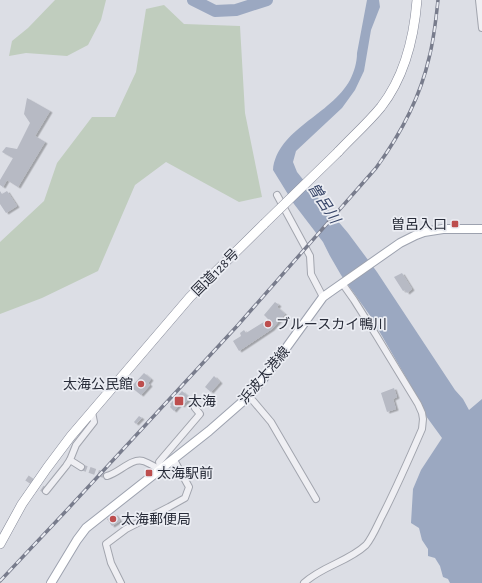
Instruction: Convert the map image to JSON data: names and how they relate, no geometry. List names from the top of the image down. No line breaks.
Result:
{"streets":{"highway":["国道128号"],"main road":["浜波太港線"]},"water":["曽呂川"],"places":{"transit":["曽呂入口","太海","太海駅前"],"other":["ブルースカイ鴨川","太海公民館","太海郵便局"]}}
